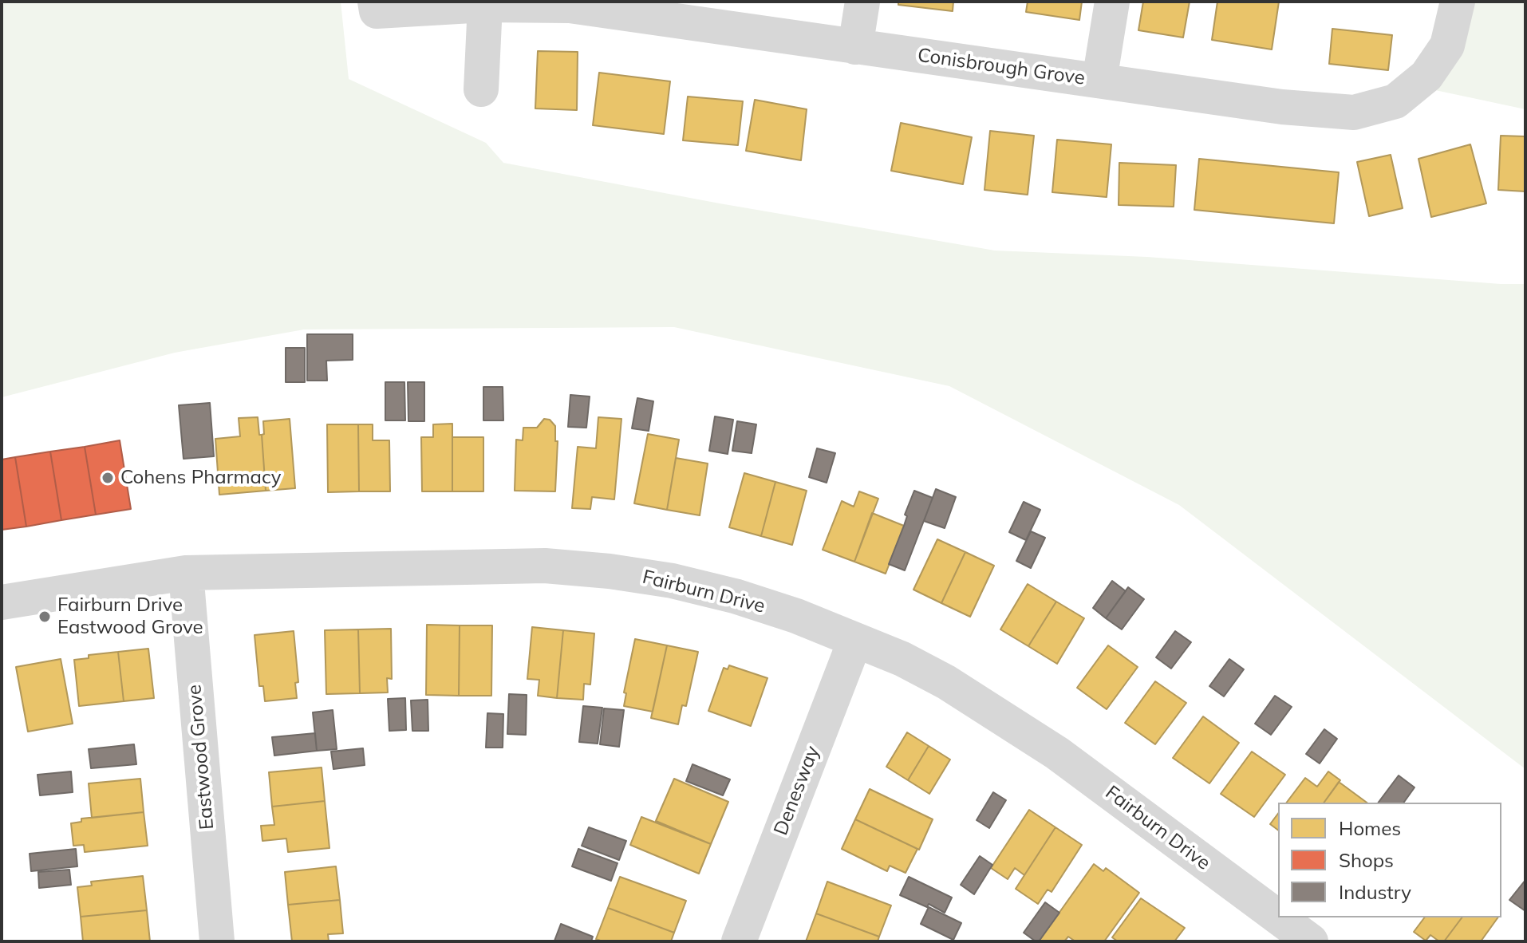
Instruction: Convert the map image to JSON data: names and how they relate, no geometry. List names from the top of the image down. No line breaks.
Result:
{"streets":{"street":["Conisbrough Grove","Fairburn Drive","Eastwood Grove","Denesway"]},"crossings":[["Fairburn Drive","Eastwood Grove"],["Fairburn Drive","Denesway"]],"places":["Cohens Pharmacy","Fairburn Drive Eastwood Grove"],"legend":["Homes","Shops","Industry"]}
